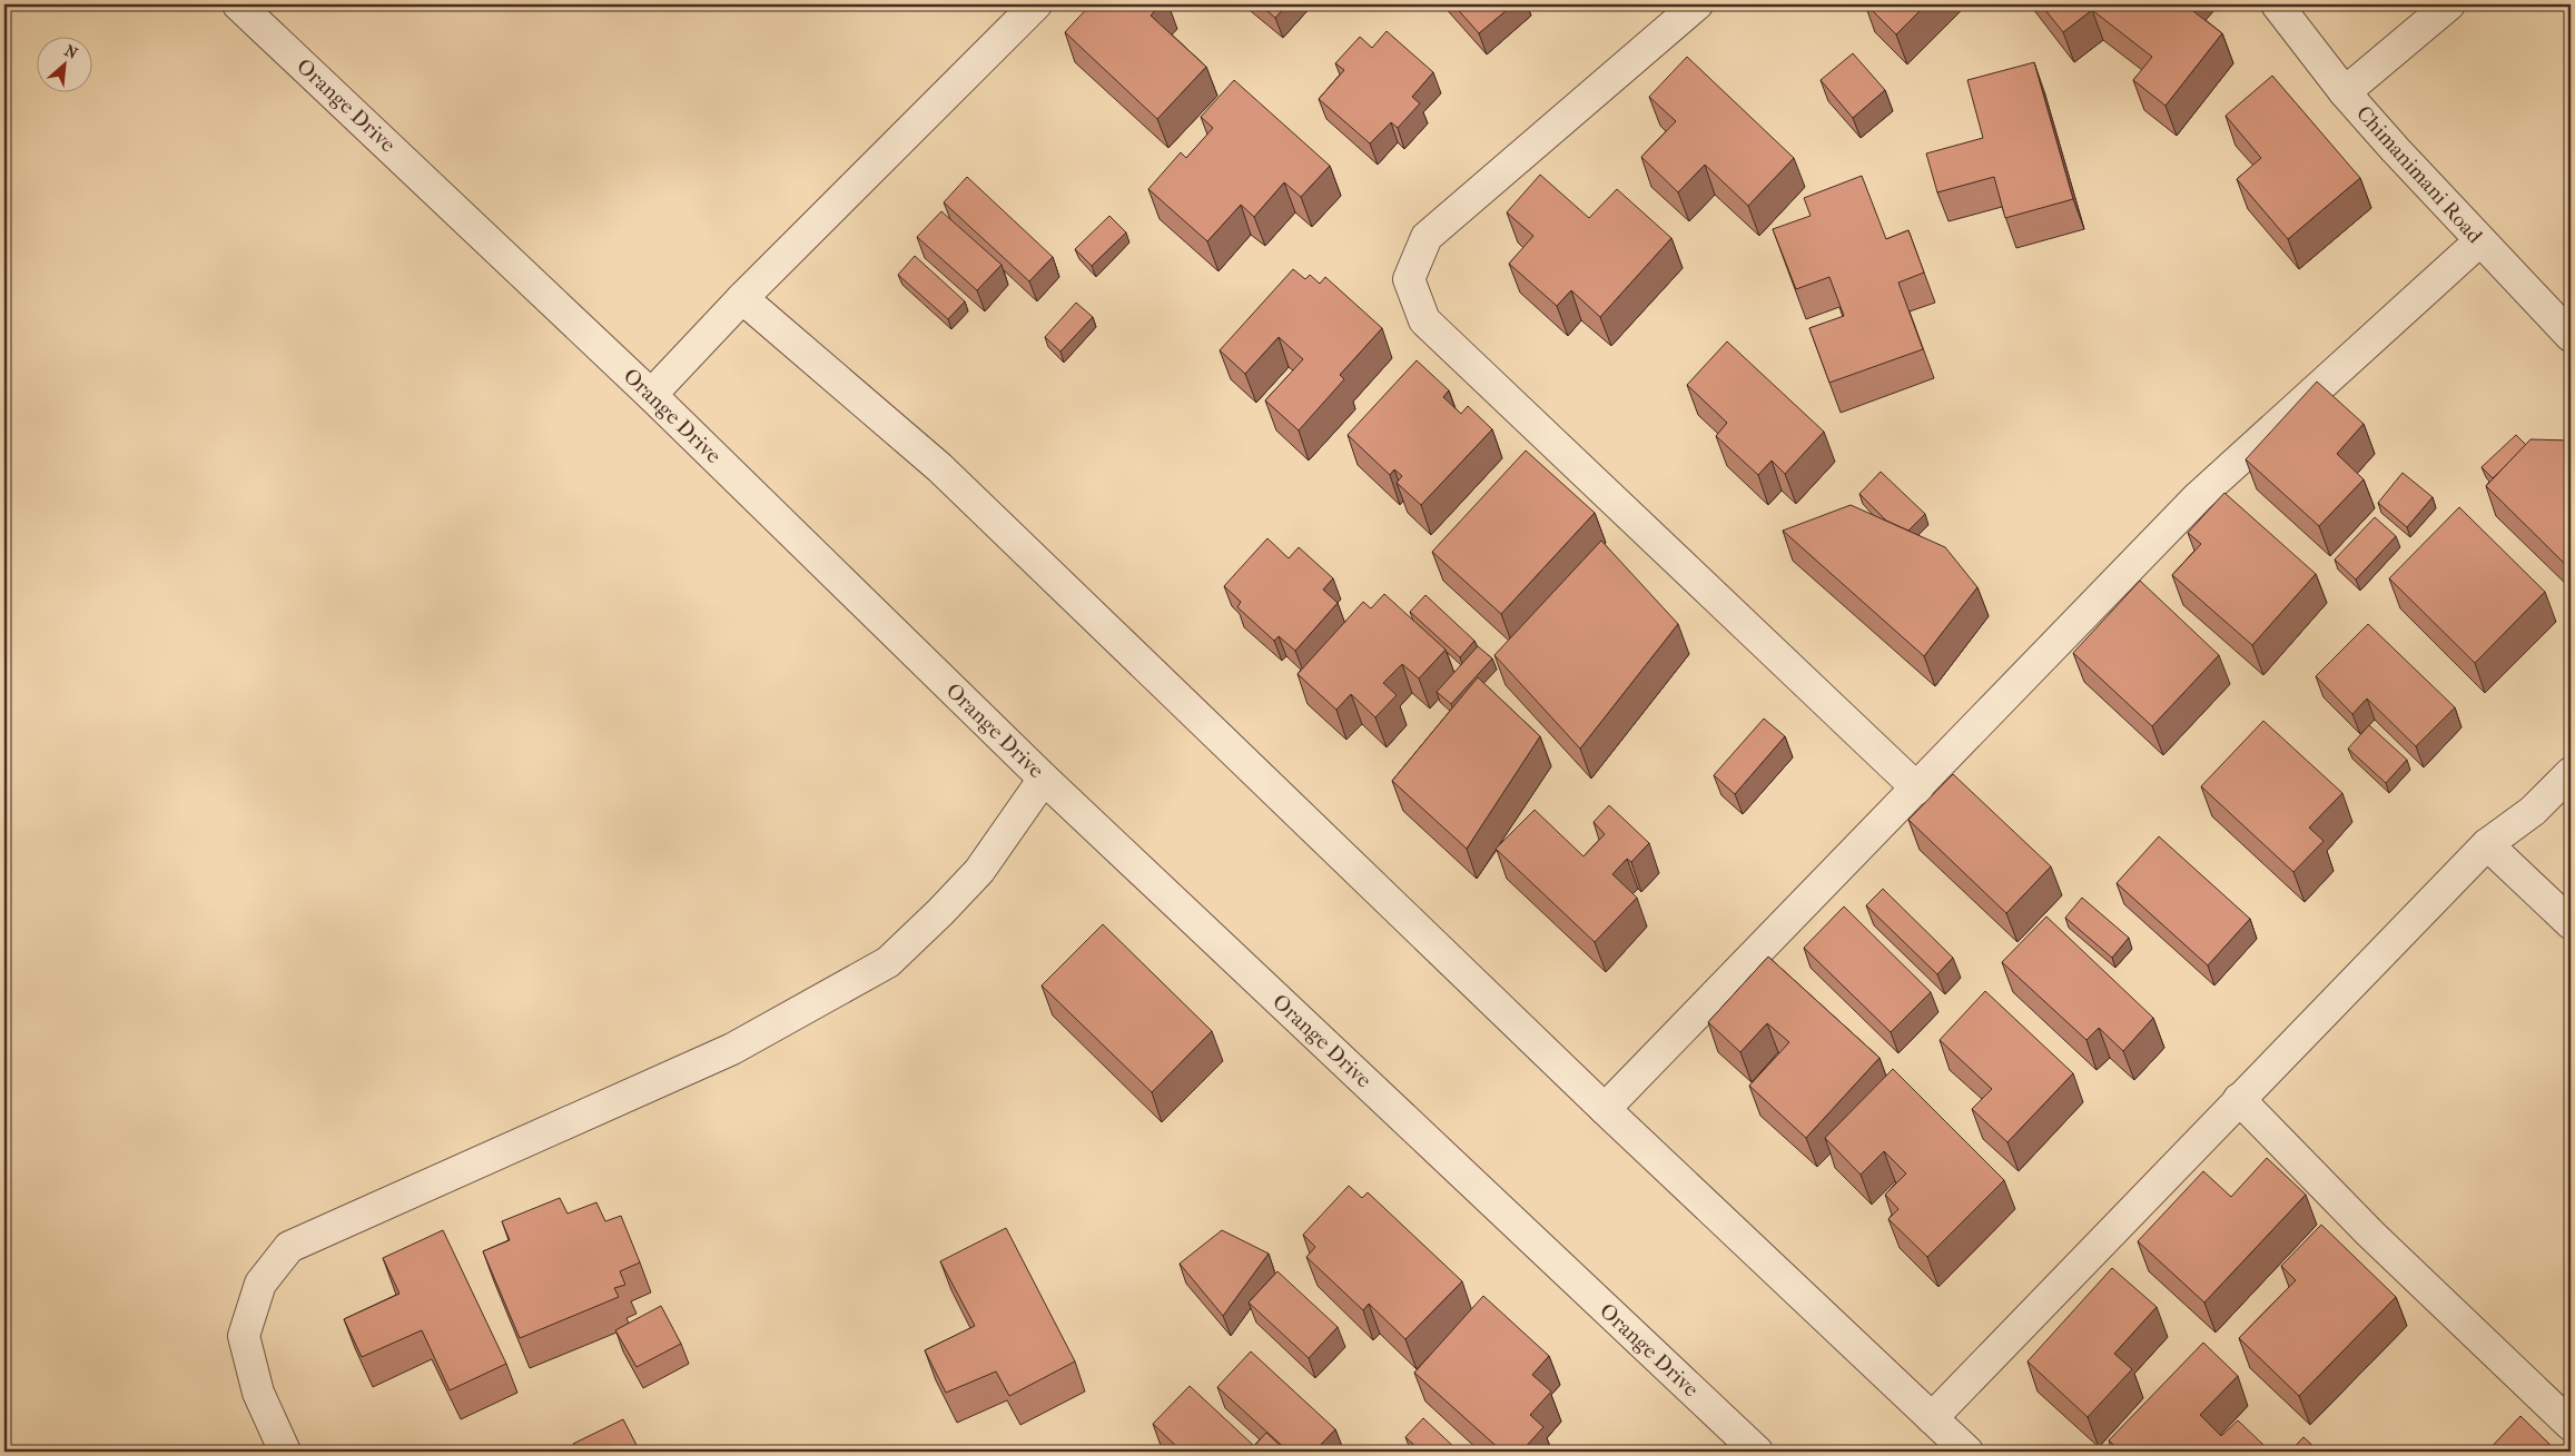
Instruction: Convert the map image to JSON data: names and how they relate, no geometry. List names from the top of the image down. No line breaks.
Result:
{"streets":{"street":["Orange Drive","Chimanimani Road"]},"north":"top right"}
